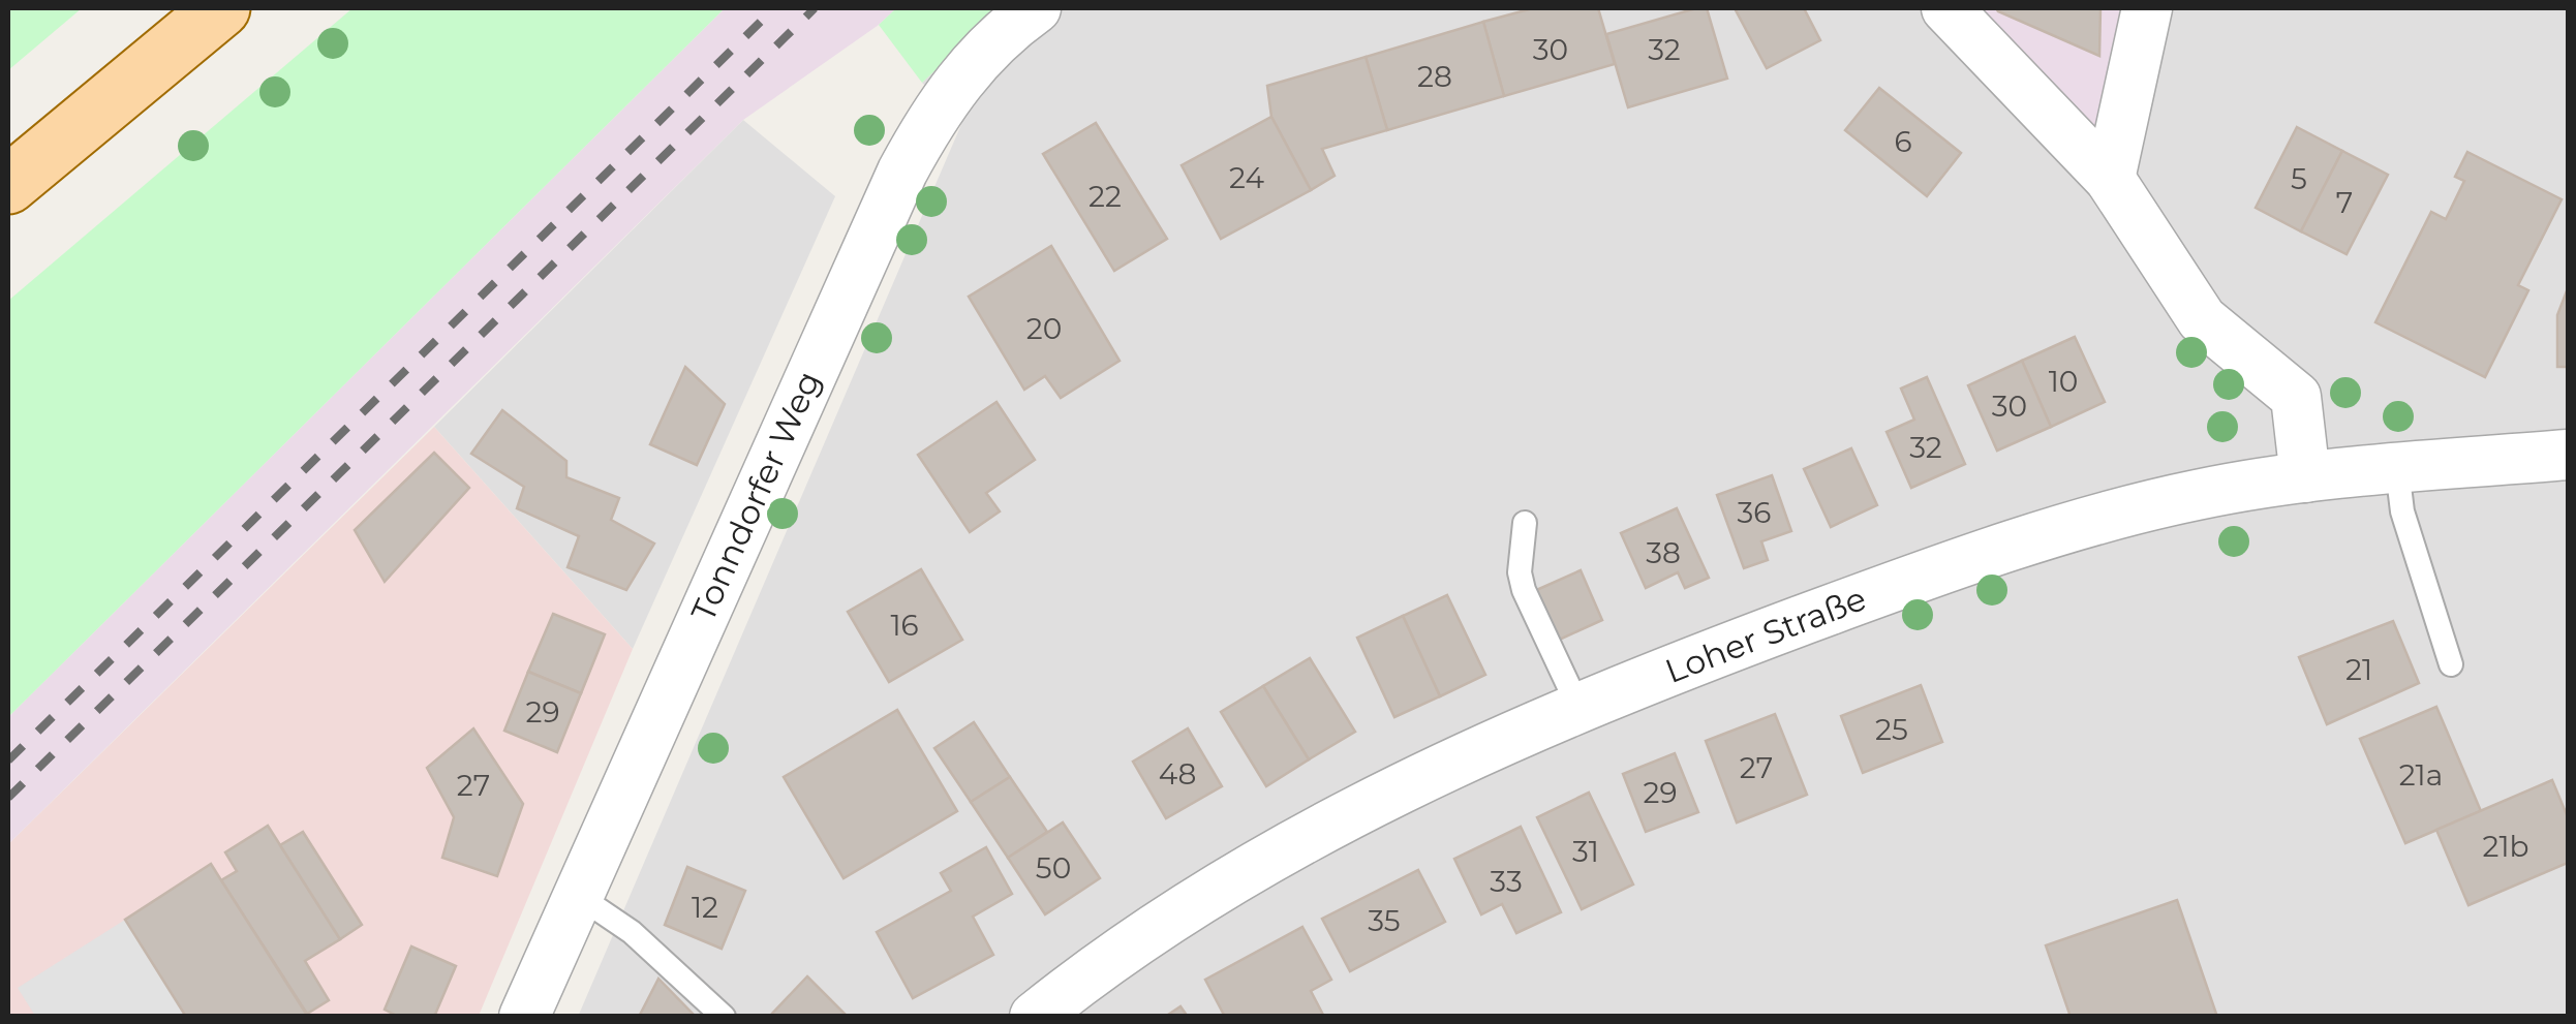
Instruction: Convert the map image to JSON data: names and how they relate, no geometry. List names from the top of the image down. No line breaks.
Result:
{"streets":{"street":["Tonndorfer Weg","Loher Straße"]},"house_numbers":["30","32","28","6","24","5","22","7","20","10","30","32","36","38","16","21","29","25","27","48","21a","27","29","21b","31","50","33","12","35"]}
